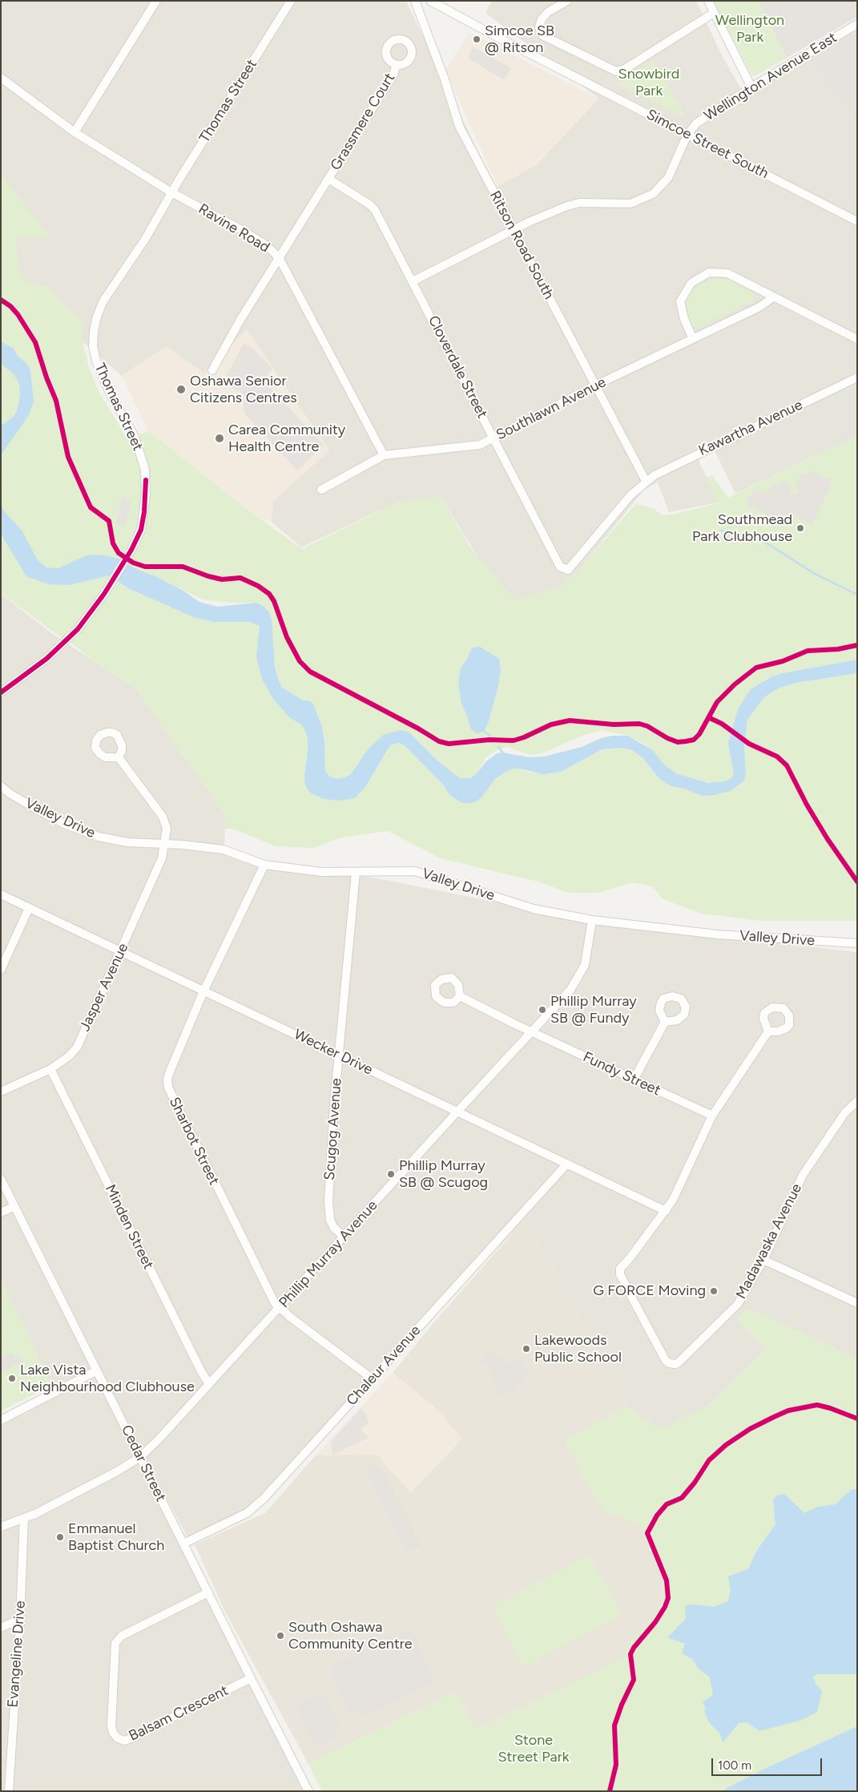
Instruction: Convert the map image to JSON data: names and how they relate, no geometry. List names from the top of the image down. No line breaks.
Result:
{"streets":{"street":["Wellington Avenue East","Thomas Street","Grassmere Court","Simcoe Street South","Ravine Road","Ritson Road South","Cloverdale Street","Southlawn Avenue","Kawartha Avenue","Valley Drive","Jasper Avenue","Wecker Drive","Fundy Street","Scugog Avenue","Sharbot Street","Minden Street","Madawaska Avenue","Phillip Murray Avenue","Chaleur Avenue","Cedar Street","Evangeline Drive","Balsam Crescent"]},"crossings":[["Wellington Avenue East","Simcoe Street South"],["Wellington Avenue East","Ritson Road South"],["Wellington Avenue East","Cloverdale Street"],["Thomas Street","Ravine Road"],["Grassmere Court","Ravine Road"],["Grassmere Court","Cloverdale Street"],["Ravine Road","Southlawn Avenue"],["Ritson Road South","Southlawn Avenue"],["Ritson Road South","Kawartha Avenue"],["Cloverdale Street","Southlawn Avenue"],["Cloverdale Street","Kawartha Avenue"],["Valley Drive","Jasper Avenue"],["Valley Drive","Scugog Avenue"],["Valley Drive","Sharbot Street"],["Valley Drive","Phillip Murray Avenue"],["Jasper Avenue","Wecker Drive"],["Jasper Avenue","Minden Street"],["Wecker Drive","Scugog Avenue"],["Wecker Drive","Sharbot Street"],["Wecker Drive","Madawaska Avenue"],["Wecker Drive","Phillip Murray Avenue"],["Wecker Drive","Chaleur Avenue"],["Fundy Street","Phillip Murray Avenue"],["Scugog Avenue","Phillip Murray Avenue"],["Sharbot Street","Phillip Murray Avenue"],["Sharbot Street","Chaleur Avenue"],["Minden Street","Phillip Murray Avenue"],["Phillip Murray Avenue","Cedar Street"],["Phillip Murray Avenue","Evangeline Drive"],["Chaleur Avenue","Cedar Street"],["Cedar Street","Balsam Crescent"]],"parks":["Wellington Park","Snowbird Park","Stone Street Park"],"places":["Simcoe SB @ Ritson","Oshawa Senior Citizens Centres","Carea Community Health Centre","Southmead Park Clubhouse","Phillip Murray SB @ Fundy","Phillip Murray SB @ Scugog","G FORCE Moving","Lakewoods Public School","Lake Vista Neighbourhood Clubhouse","Emmanuel Baptist Church","South Oshawa Community Centre"],"scale_bar":"100 m"}
